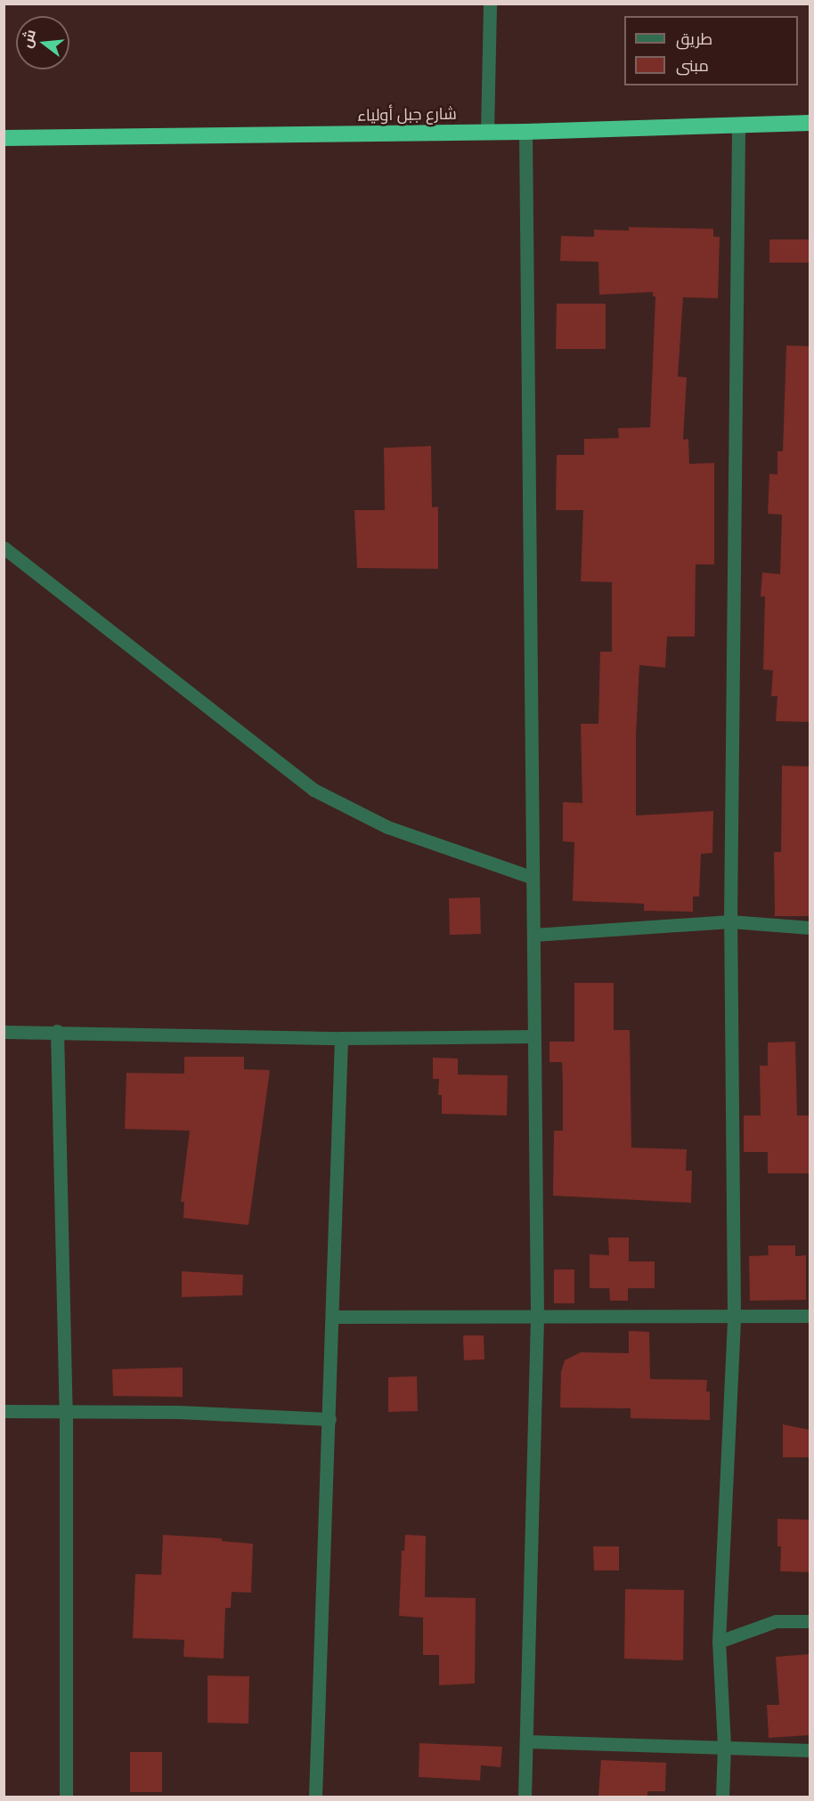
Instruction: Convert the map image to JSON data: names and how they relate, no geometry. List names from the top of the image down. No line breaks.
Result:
{"streets":{"highway":["شارع جبل أولياء"]},"legend":["طريق","مبنى"],"north":"left"}
